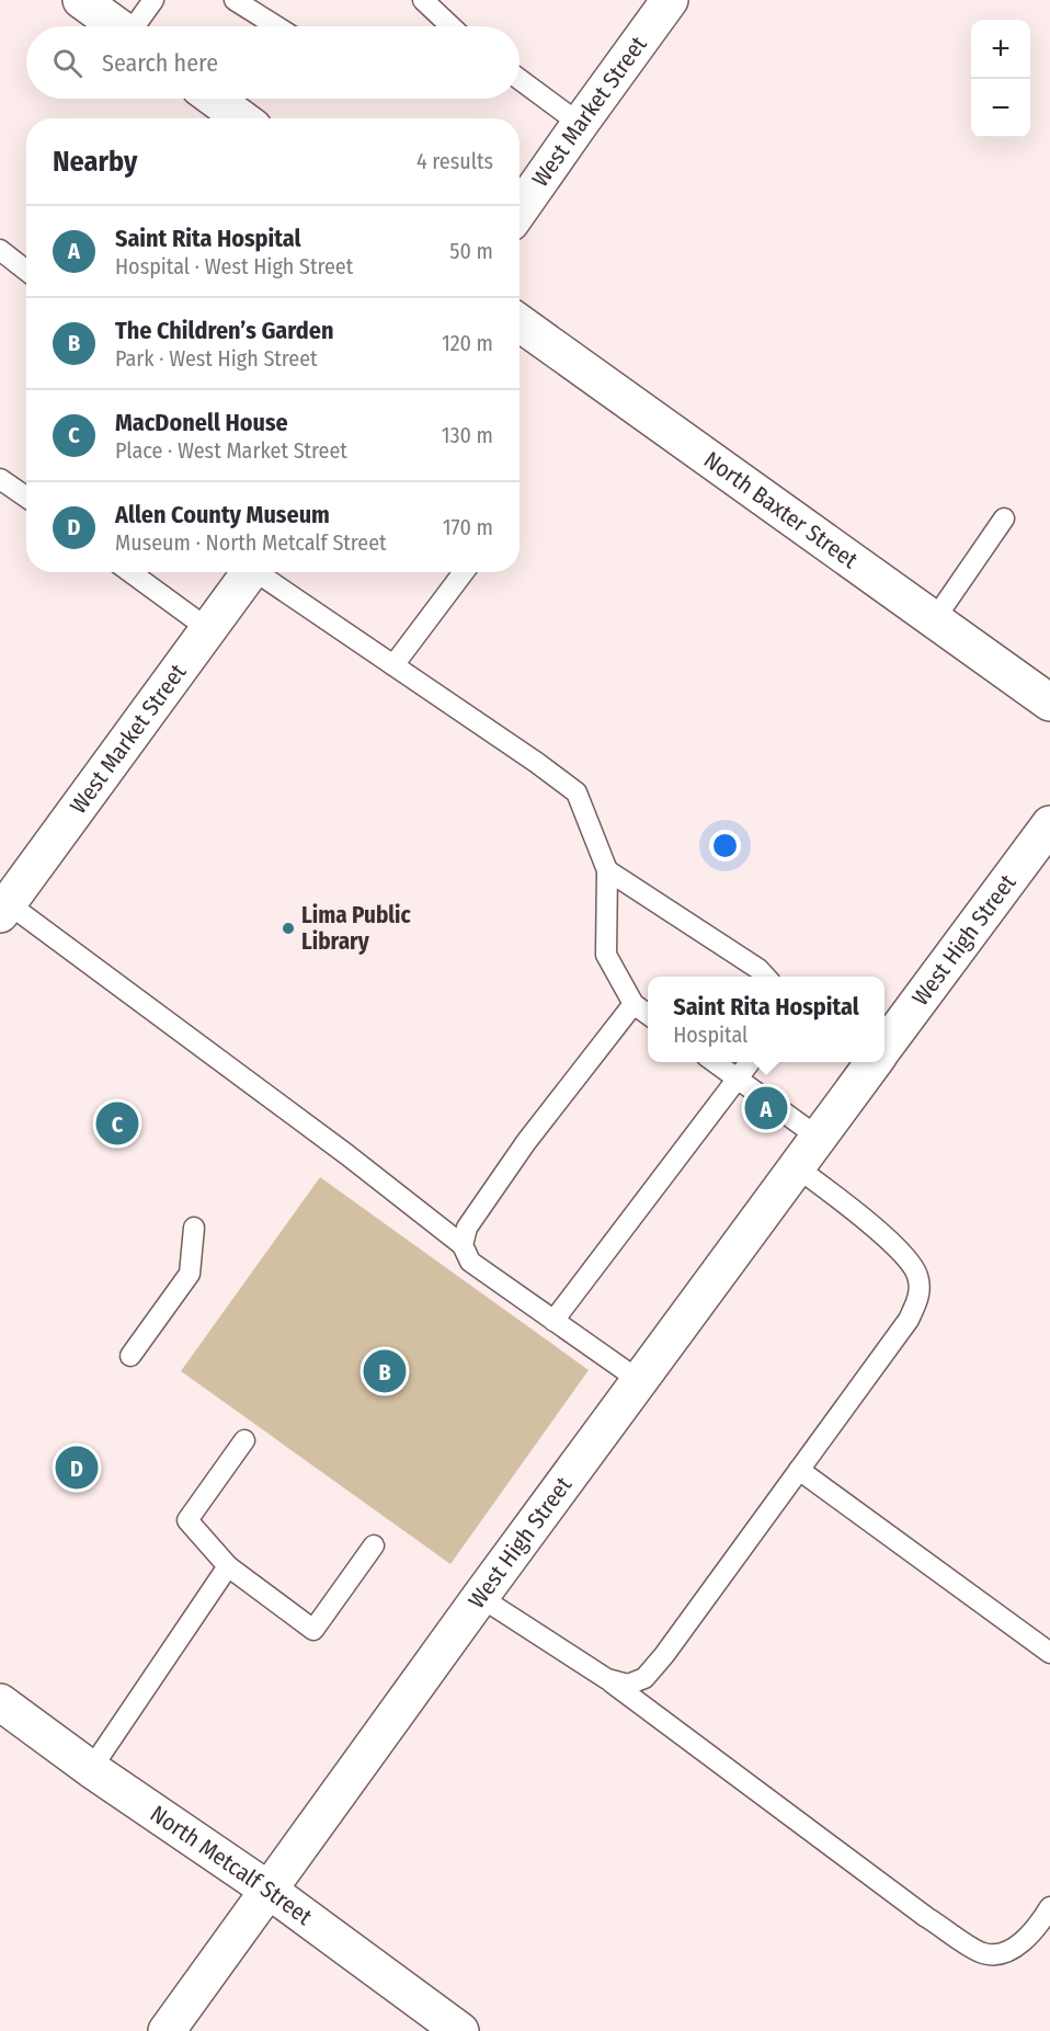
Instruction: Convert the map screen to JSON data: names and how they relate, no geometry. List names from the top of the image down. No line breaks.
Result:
{"streets":{"street":["West Market Street","North Baxter Street","West High Street","North Metcalf Street"]},"crossings":[["West High Street","North Metcalf Street"]],"places":["Lima Public Library"],"page":{"map_buttons":["+","−"],"search":"Search here","heading":["Nearby","4 results"],"list":[{"mark":"A","name":"Saint Rita Hospital","note":"Hospital · West High Street","value":"50 m"},{"mark":"B","name":"The Children’s Garden","note":"Park · West High Street","value":"120 m"},{"mark":"C","name":"MacDonell House","note":"Place · West Market Street","value":"130 m"},{"mark":"D","name":"Allen County Museum","note":"Museum · North Metcalf Street","value":"170 m"}],"popup":["Saint Rita Hospital","Hospital"],"pins":["A","C","B","D"]}}
